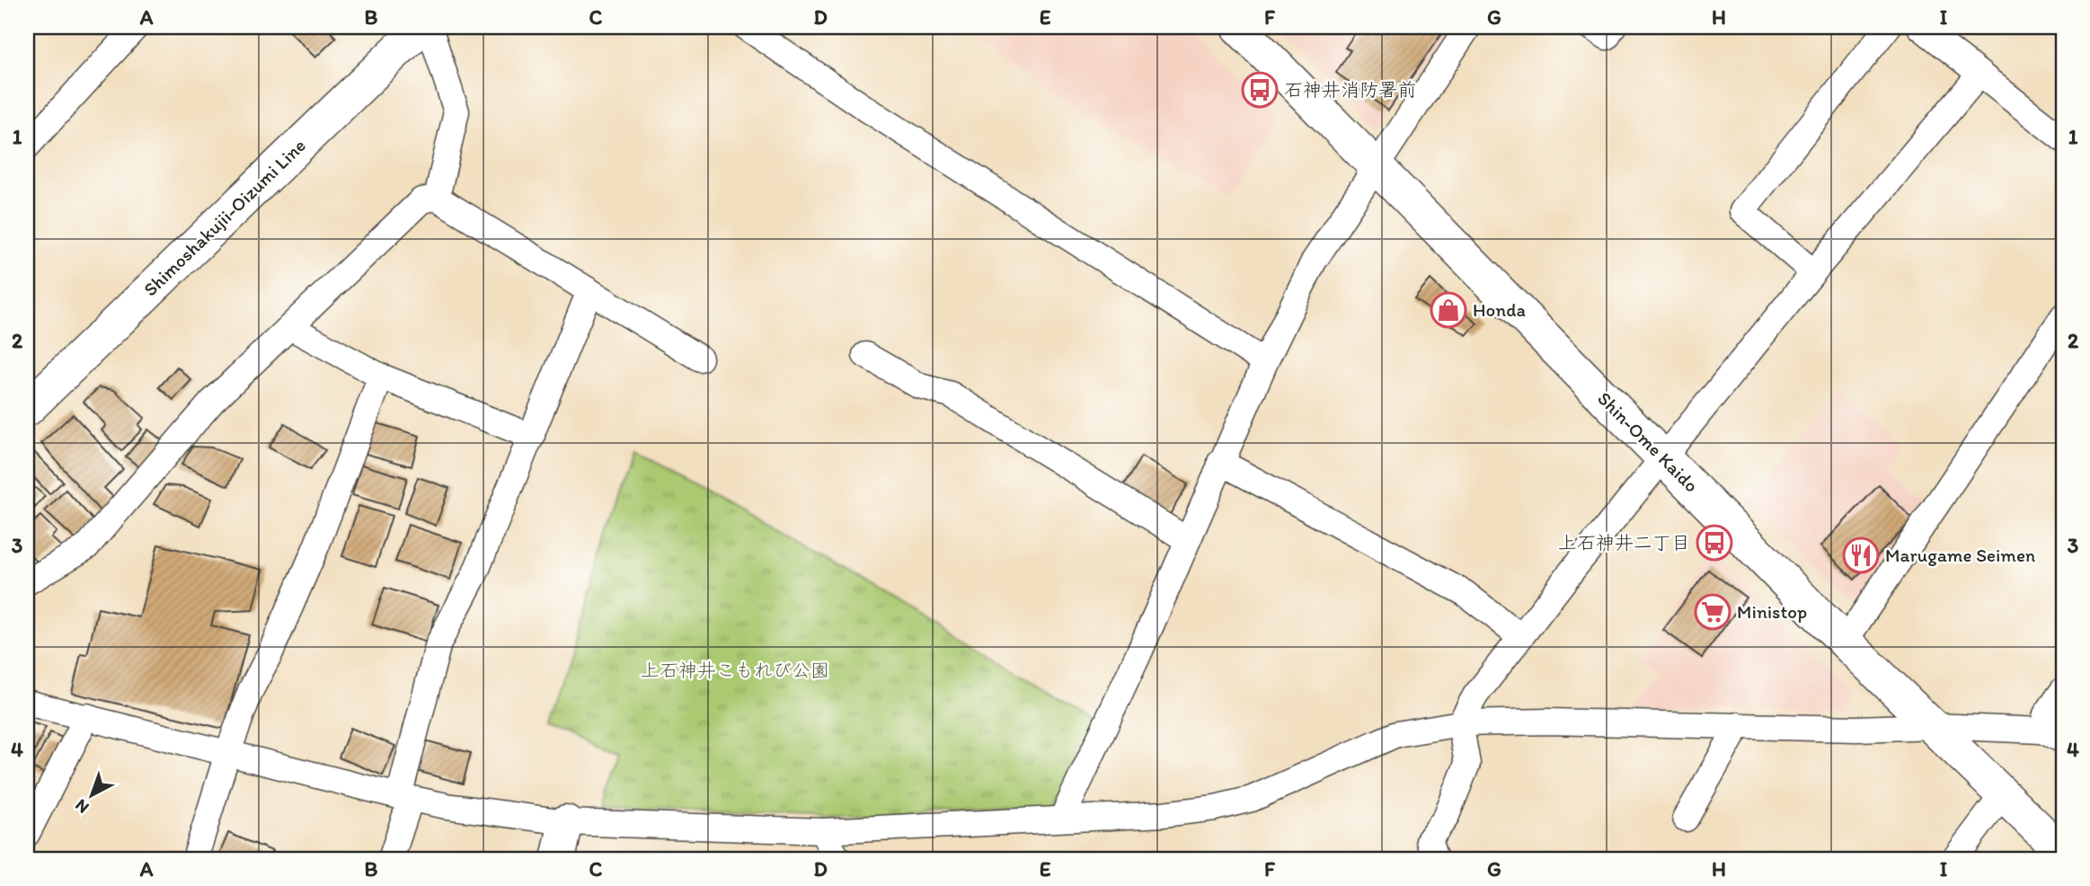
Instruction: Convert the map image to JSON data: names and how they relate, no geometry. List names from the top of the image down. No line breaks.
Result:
{"streets":{"main road":["Shimoshakujii-Oizumi Line","Shin-Ome Kaido"]},"parks":["上石神井こもれび公園"],"places":{"bus stop":["石神井消防署前","上石神井二丁目"],"shop":["Honda"],"restaurant":["Marugame Seimen"],"supermarket":["Ministop"]},"north":"bottom left","grid":{"columns":["A","B","C","D","E","F","G","H","I"],"rows":["1","2","3","4"]}}
